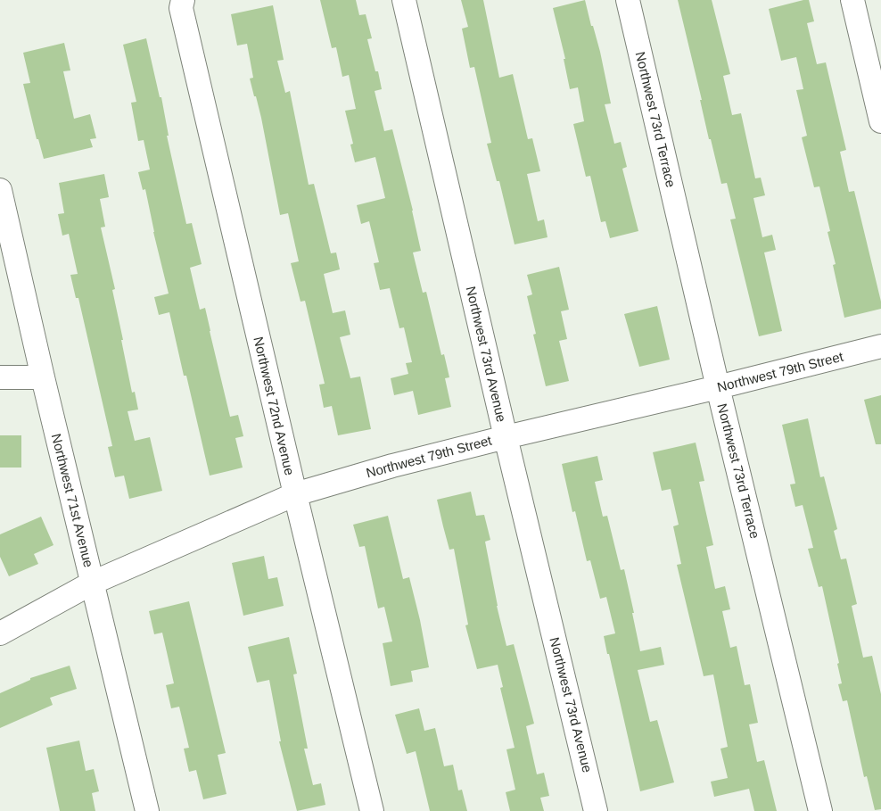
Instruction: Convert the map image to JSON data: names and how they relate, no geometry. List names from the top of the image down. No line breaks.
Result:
{"streets":{"street":["Northwest 73rd Terrace","Northwest 73rd Avenue","Northwest 79th Street","Northwest 72nd Avenue","Northwest 71st Avenue"]},"crossings":[["Northwest 73rd Terrace","Northwest 79th Street"],["Northwest 73rd Avenue","Northwest 79th Street"],["Northwest 79th Street","Northwest 72nd Avenue"],["Northwest 79th Street","Northwest 71st Avenue"]]}
